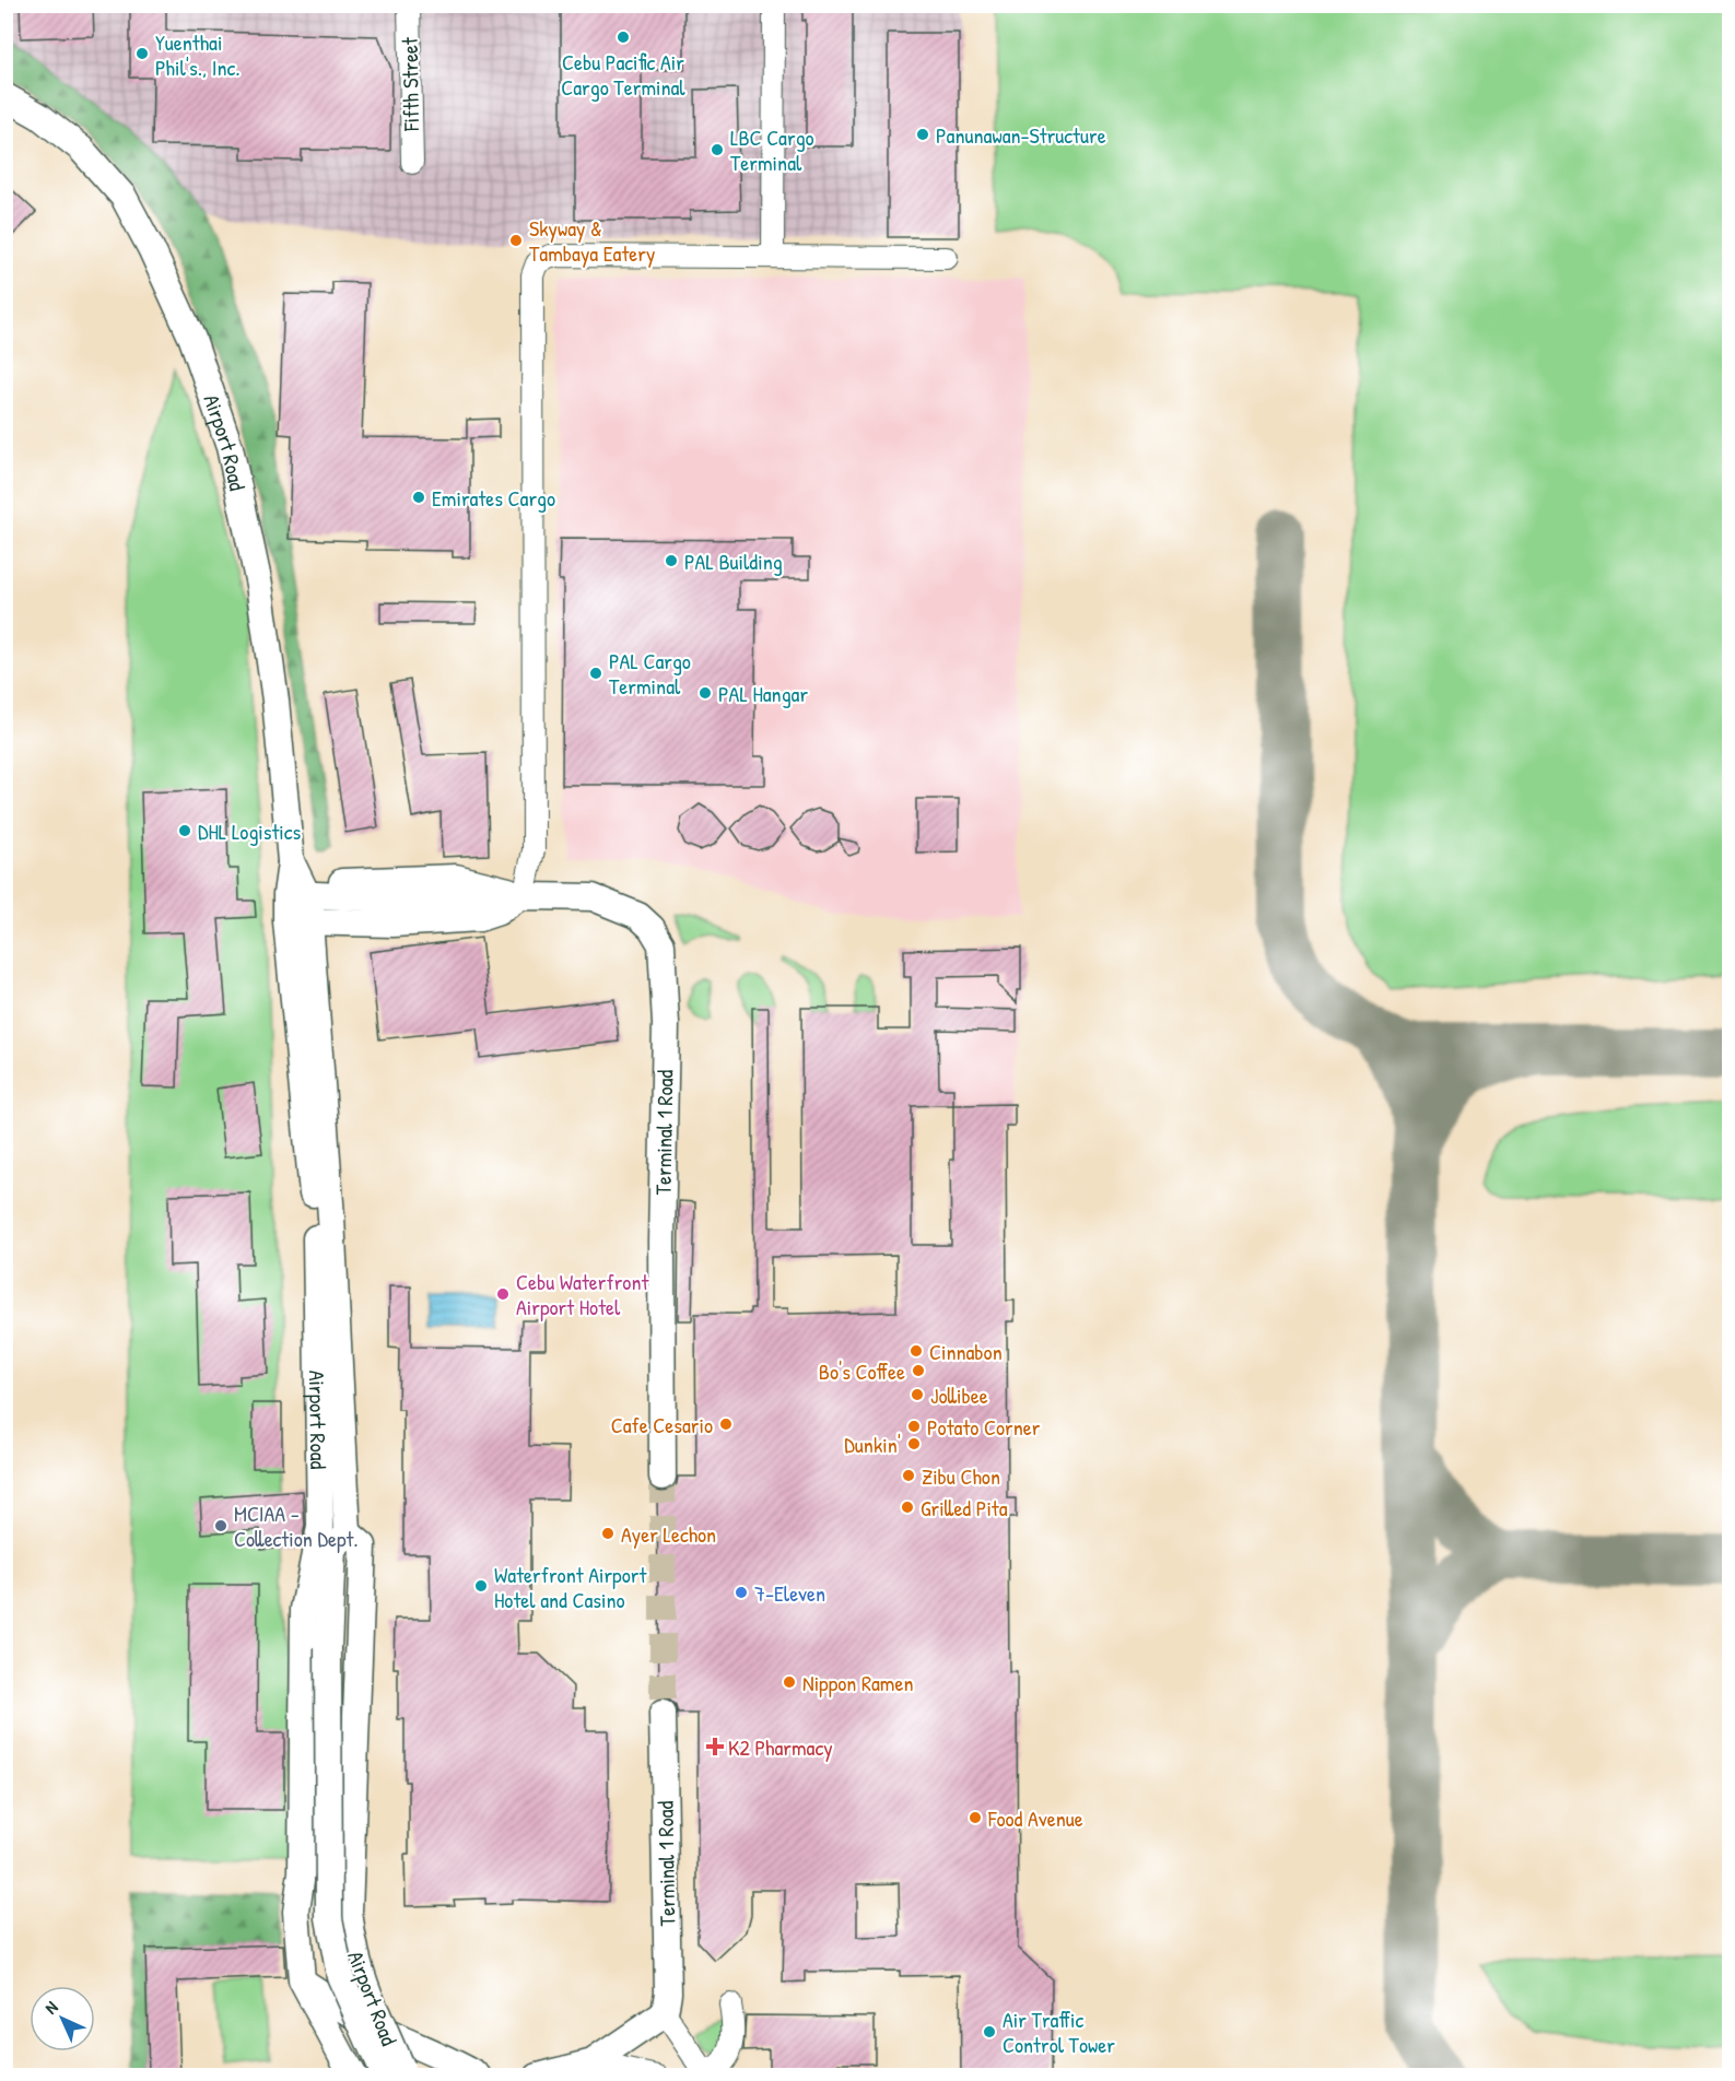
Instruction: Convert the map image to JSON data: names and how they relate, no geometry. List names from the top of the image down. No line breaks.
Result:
{"streets":{"street":["Fifth Street","Airport Road","Terminal 1 Road"]},"crossings":[["Airport Road","Terminal 1 Road"]],"places":{"other":["Cebu Pacific Air Cargo Terminal","Yuenthai Phil's., Inc.","Panunawan-Structure","LBC Cargo Terminal","Skyway & Tambaya Eatery","Emirates Cargo","PAL Building","PAL Cargo Terminal","PAL Hangar","DHL Logistics","Cebu Waterfront Airport Hotel","Cinnabon","Bo's Coffee","Jollibee","Cafe Cesario","Potato Corner","Dunkin'","Zibu Chon","Grilled Pita","MCIAA - Collection Dept.","Ayer Lechon","Waterfront Airport Hotel and Casino","7-Eleven","Nippon Ramen","Food Avenue","Air Traffic Control Tower"],"health":["K2 Pharmacy"]},"north":"top left"}
